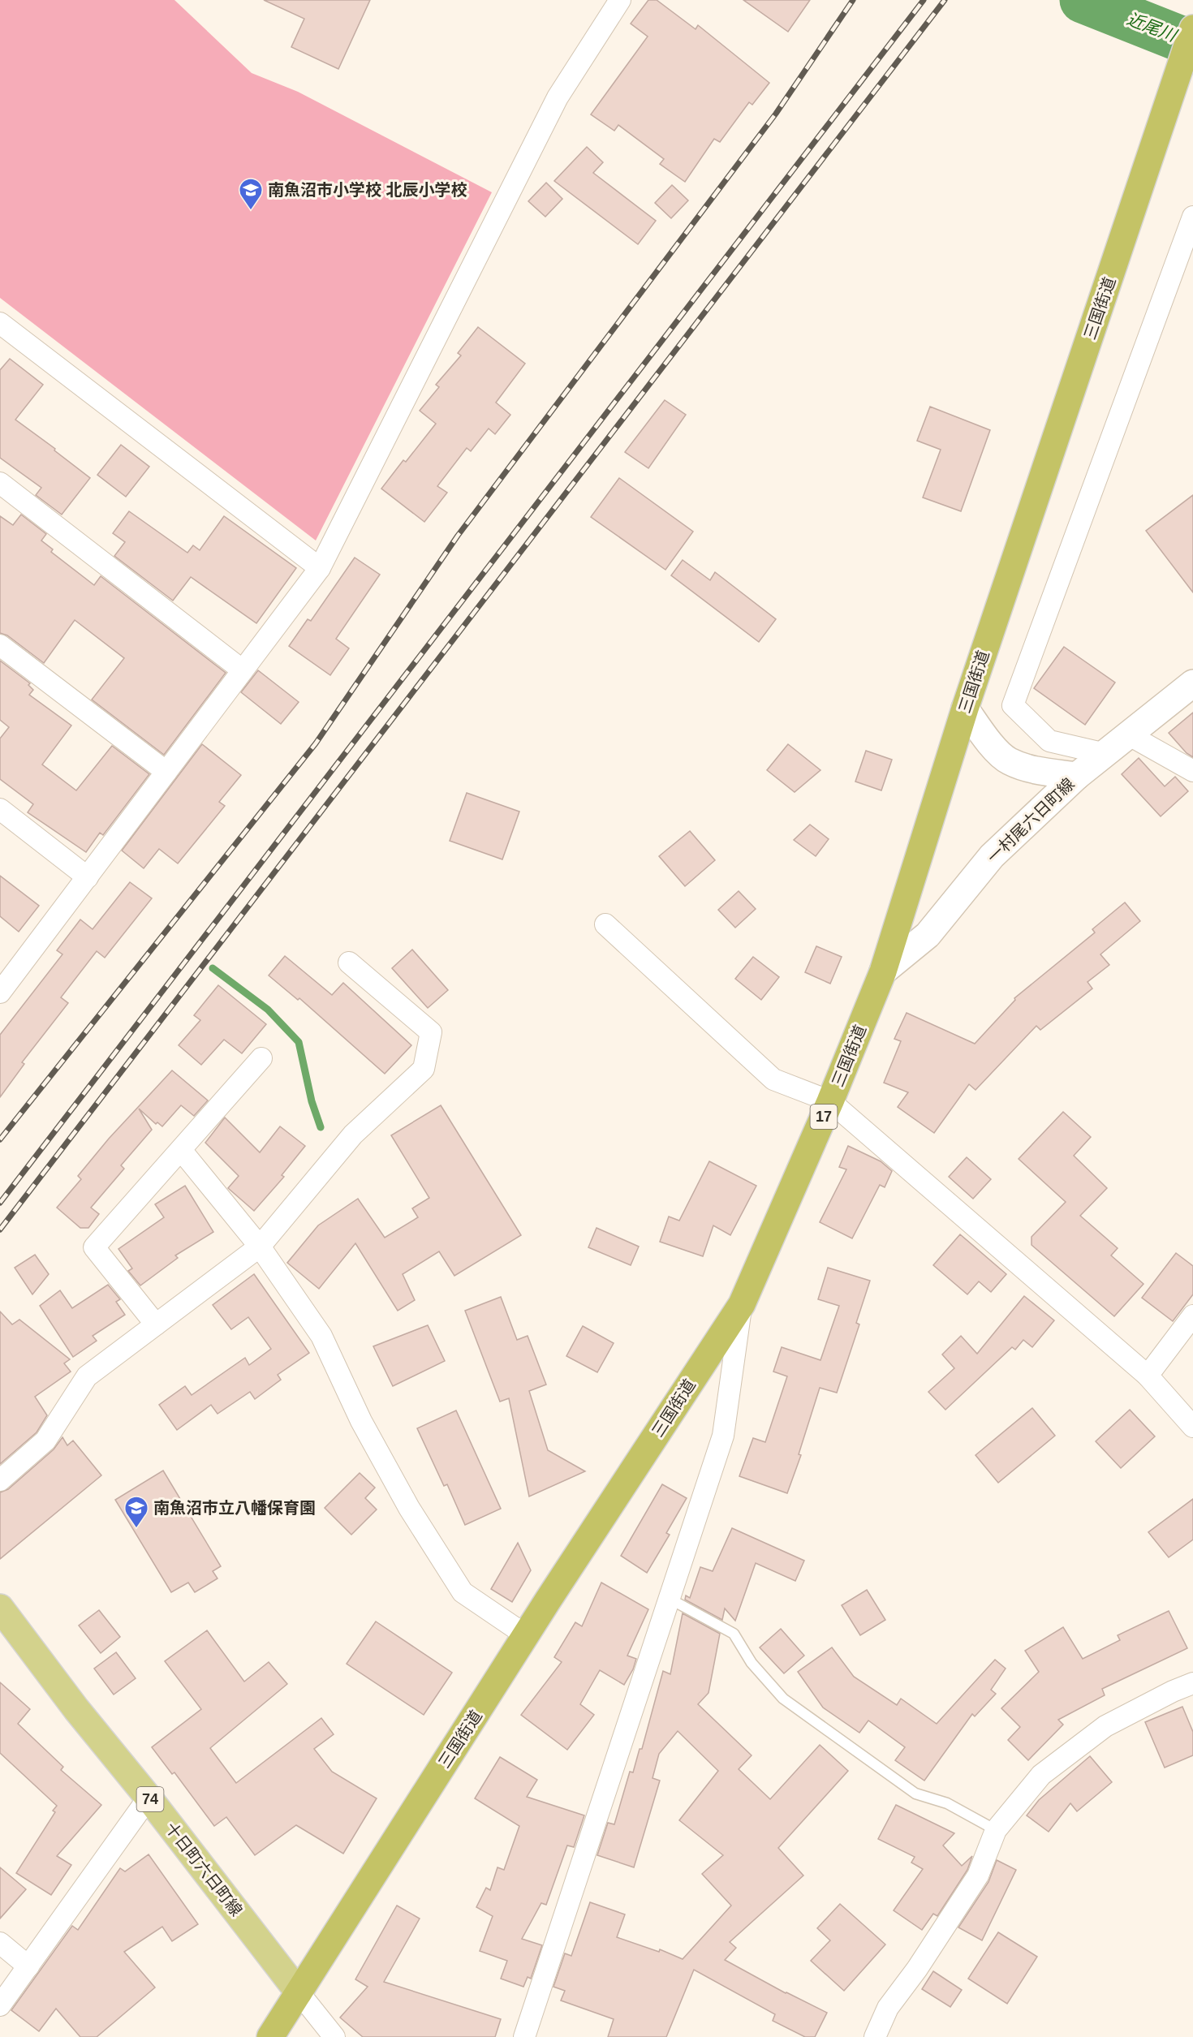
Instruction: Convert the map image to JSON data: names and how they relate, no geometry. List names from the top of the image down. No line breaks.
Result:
{"streets":{"highway":["三国街道","17"],"main road":["一村尾六日町線","74","十日町六日町線"]},"crossings":[["三国街道","一村尾六日町線"],["三国街道","十日町六日町線"]],"water":["近尾川"],"places":{"school or university":["南魚沼市小学校 北辰小学校","南魚沼市立八幡保育園"]}}
